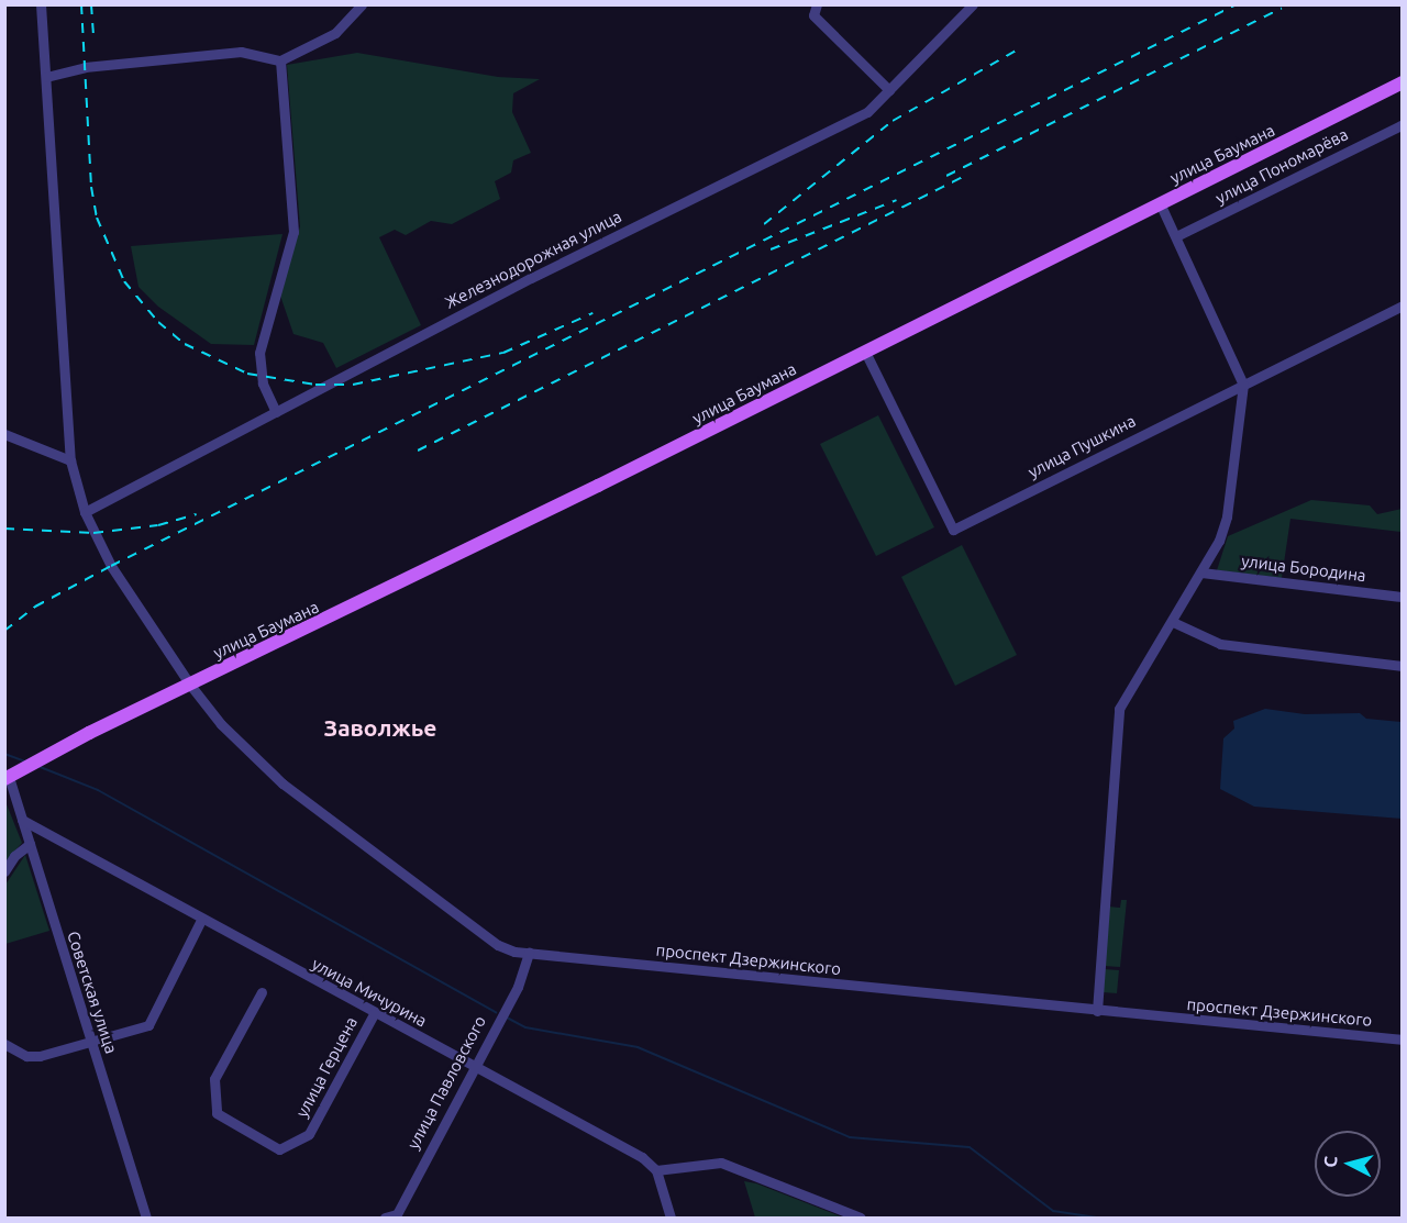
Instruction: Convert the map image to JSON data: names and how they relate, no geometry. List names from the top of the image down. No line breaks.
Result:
{"streets":{"main road":["улица Баумана"],"street":["улица Пономарёва","Железнодорожная улица","улица Пушкина","улица Бородина","проспект Дзержинского","Советская улица","улица Мичурина","улица Герцена","улица Павловского"]},"crossings":[["улица Баумана","улица Пушкина"],["улица Баумана","проспект Дзержинского"],["улица Баумана","Советская улица"],["Железнодорожная улица","проспект Дзержинского"],["проспект Дзержинского","улица Павловского"],["Советская улица","улица Мичурина"],["улица Мичурина","улица Герцена"],["улица Мичурина","улица Павловского"]],"districts":["Заволжье"],"north":"left"}
